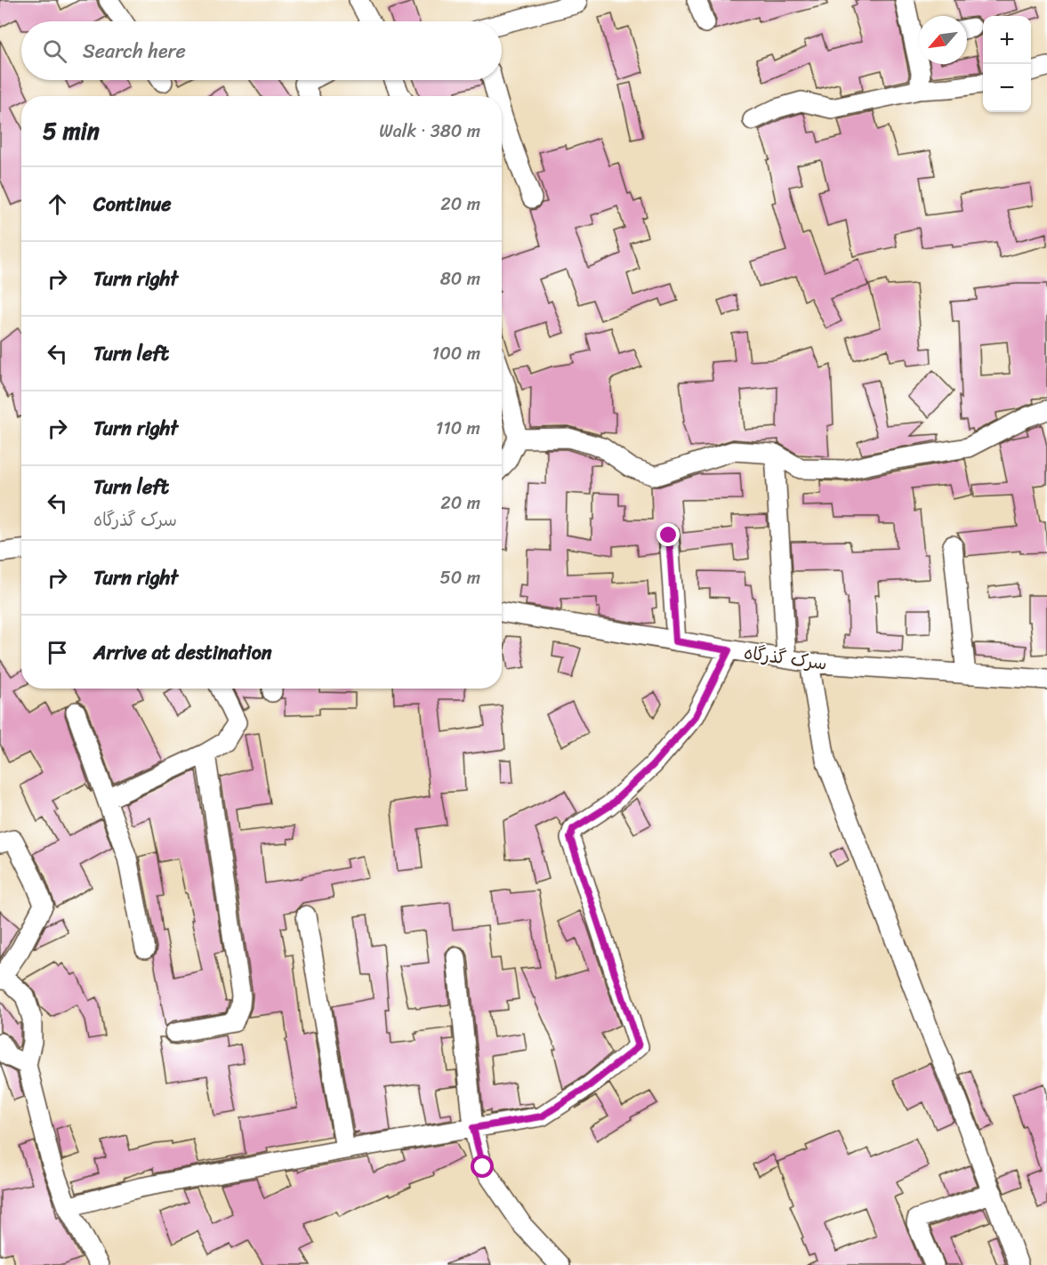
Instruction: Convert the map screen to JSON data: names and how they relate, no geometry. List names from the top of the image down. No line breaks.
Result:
{"streets":{"street":["سرک گذرگاه"]},"north":"bottom left","page":{"map_buttons":["+","−"],"search":"Search here","heading":["5 min","Walk · 380 m"],"list":[["Continue","20 m"],["Turn right","80 m"],["Turn left","100 m"],["Turn right","110 m"],["Turn left","سرک گذرگاه","20 m"],["Turn right","50 m"],"Arrive at destination"]}}
